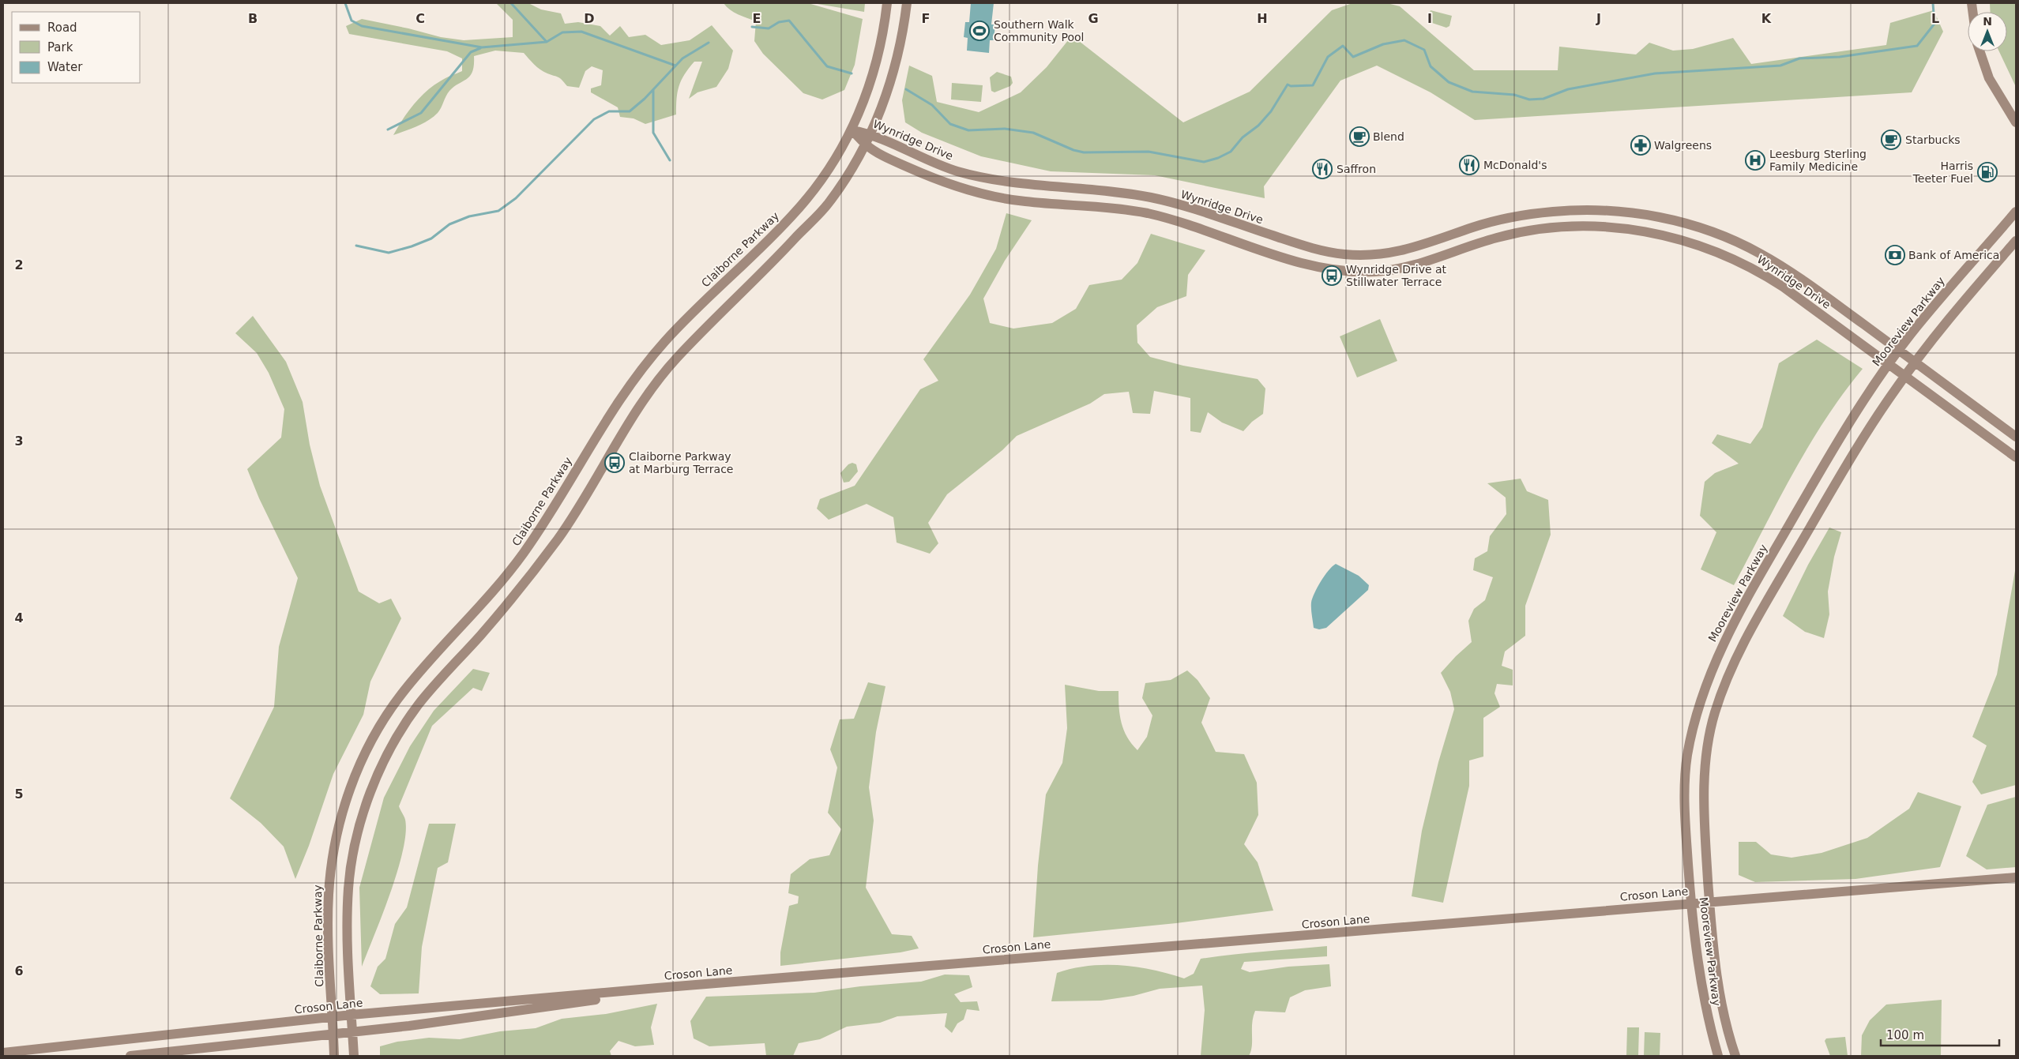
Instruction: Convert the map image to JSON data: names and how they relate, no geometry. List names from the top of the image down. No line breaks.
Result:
{"streets":{"main road":["Wynridge Drive","Claiborne Parkway","Mooreview Parkway","Croson Lane"]},"crossings":[["Wynridge Drive","Claiborne Parkway"],["Wynridge Drive","Mooreview Parkway"],["Claiborne Parkway","Croson Lane"],["Mooreview Parkway","Croson Lane"]],"places":{"sports":["Southern Walk Community Pool"],"cafe":["Blend","Starbucks"],"pharmacy":["Walgreens"],"hospital":["Leesburg Sterling Family Medicine"],"restaurant":["McDonald's","Saffron"],"fuel station":["Harris Teeter Fuel"],"bank":["Bank of America"],"bus stop":["Wynridge Drive at Stillwater Terrace","Claiborne Parkway at Marburg Terrace"]},"legend":["Road","Park","Water"],"scale_bar":"100 m","north":"top","grid":{"columns":["B","C","D","E","F","G","H","I","J","K","L"],"rows":["2","3","4","5","6"]}}
